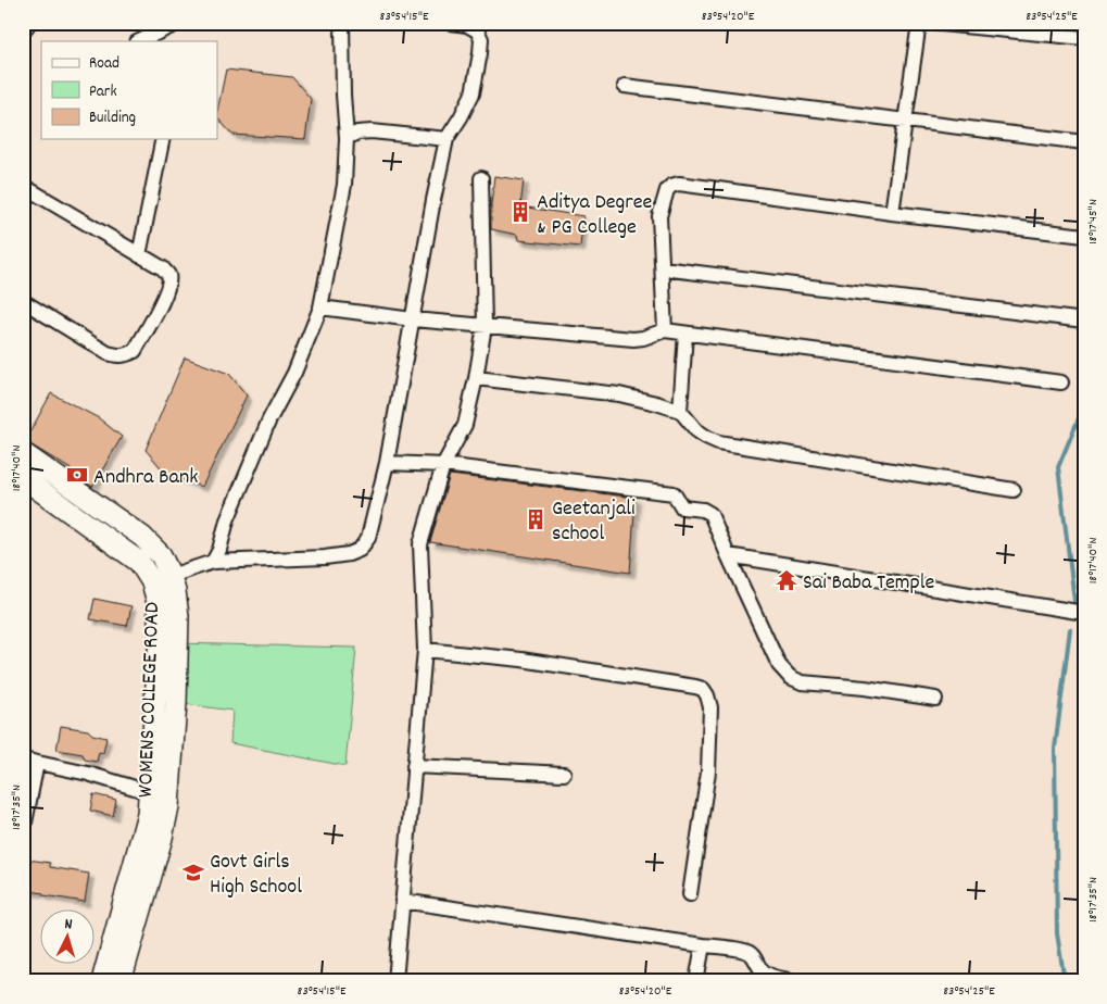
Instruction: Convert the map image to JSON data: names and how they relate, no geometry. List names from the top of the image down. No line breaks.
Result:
{"streets":{"main road":["WOMENS COLLEGE ROAD"]},"places":{"building":["Aditya Degree & PG College","Geetanjali school"],"bank":["Andhra Bank"],"temple":["Sai Baba Temple"],"school or university":["Govt Girls High School"]},"legend":["Road","Park","Building"],"north":"top","coordinates":["83°54'15\"E","83°54'20\"E","83°54'25\"E","18°17'45\"N","18°17'40\"N","18°17'35\"N"]}
